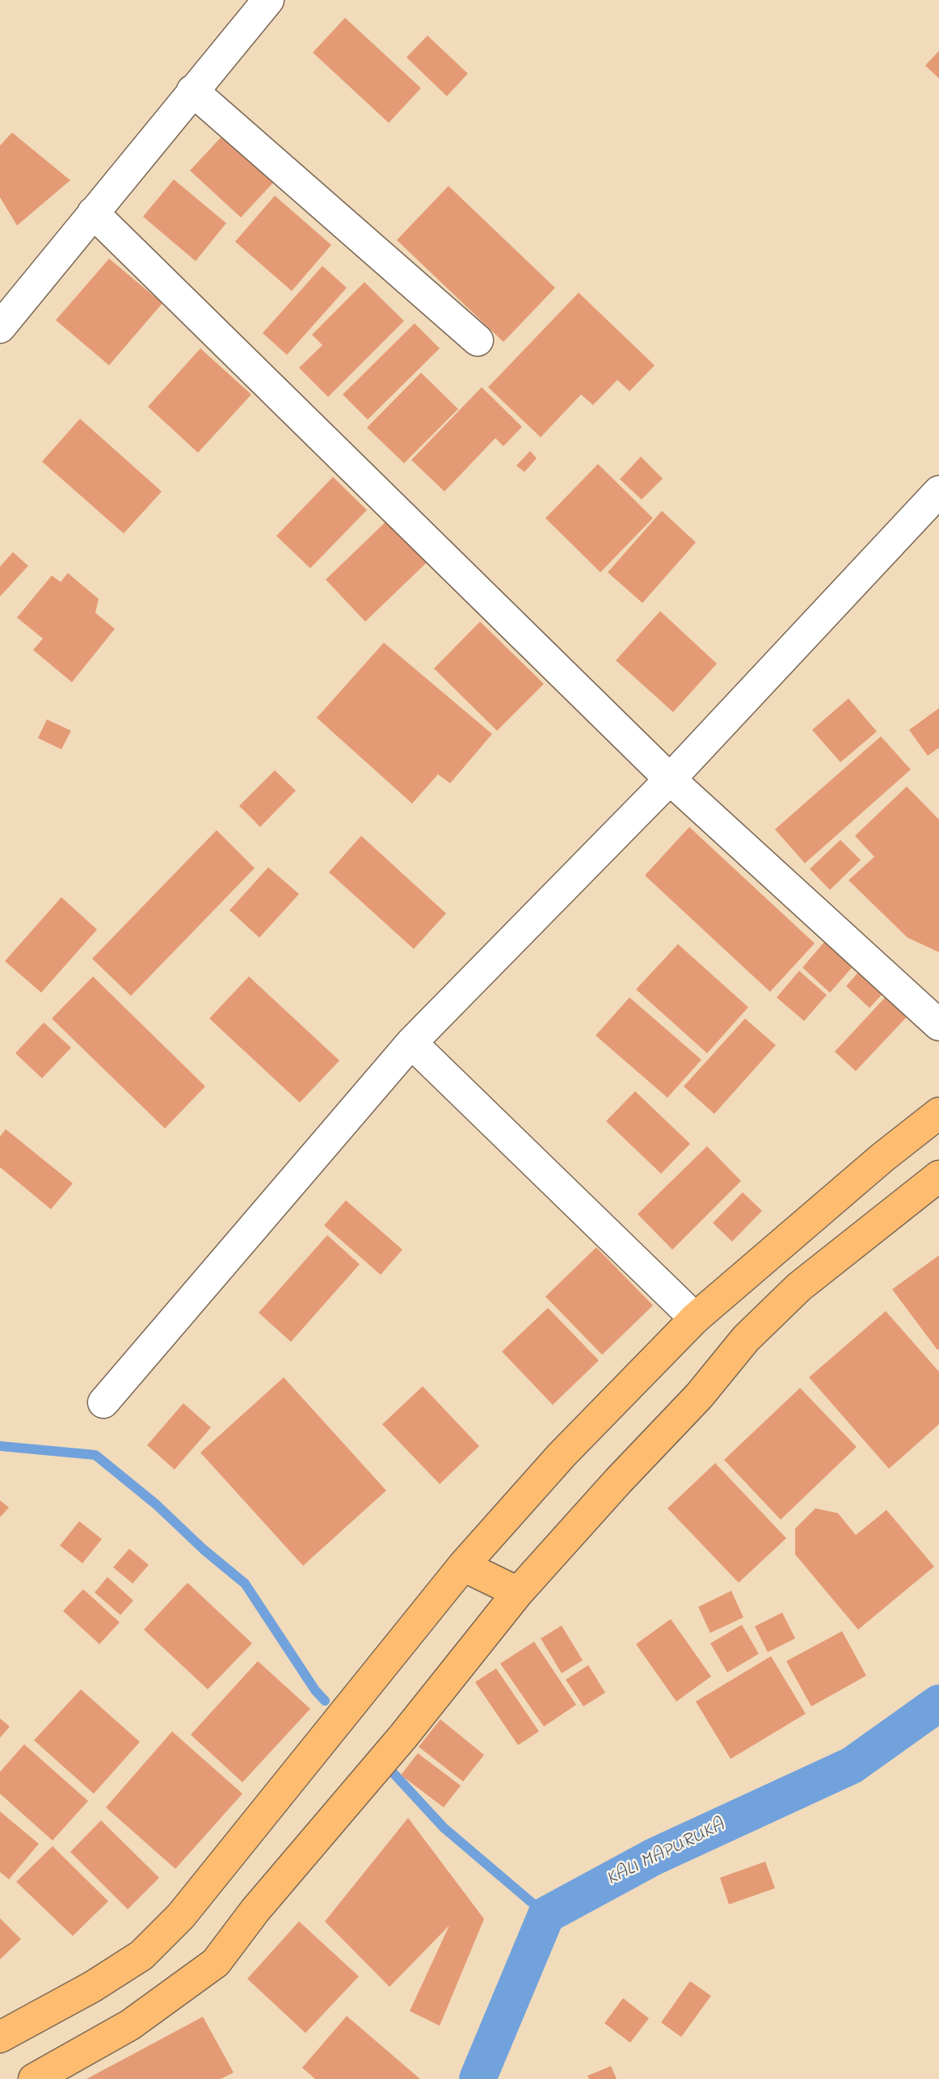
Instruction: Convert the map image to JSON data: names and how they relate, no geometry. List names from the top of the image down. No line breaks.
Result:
{"water":["KALI MAPURUKA"]}
